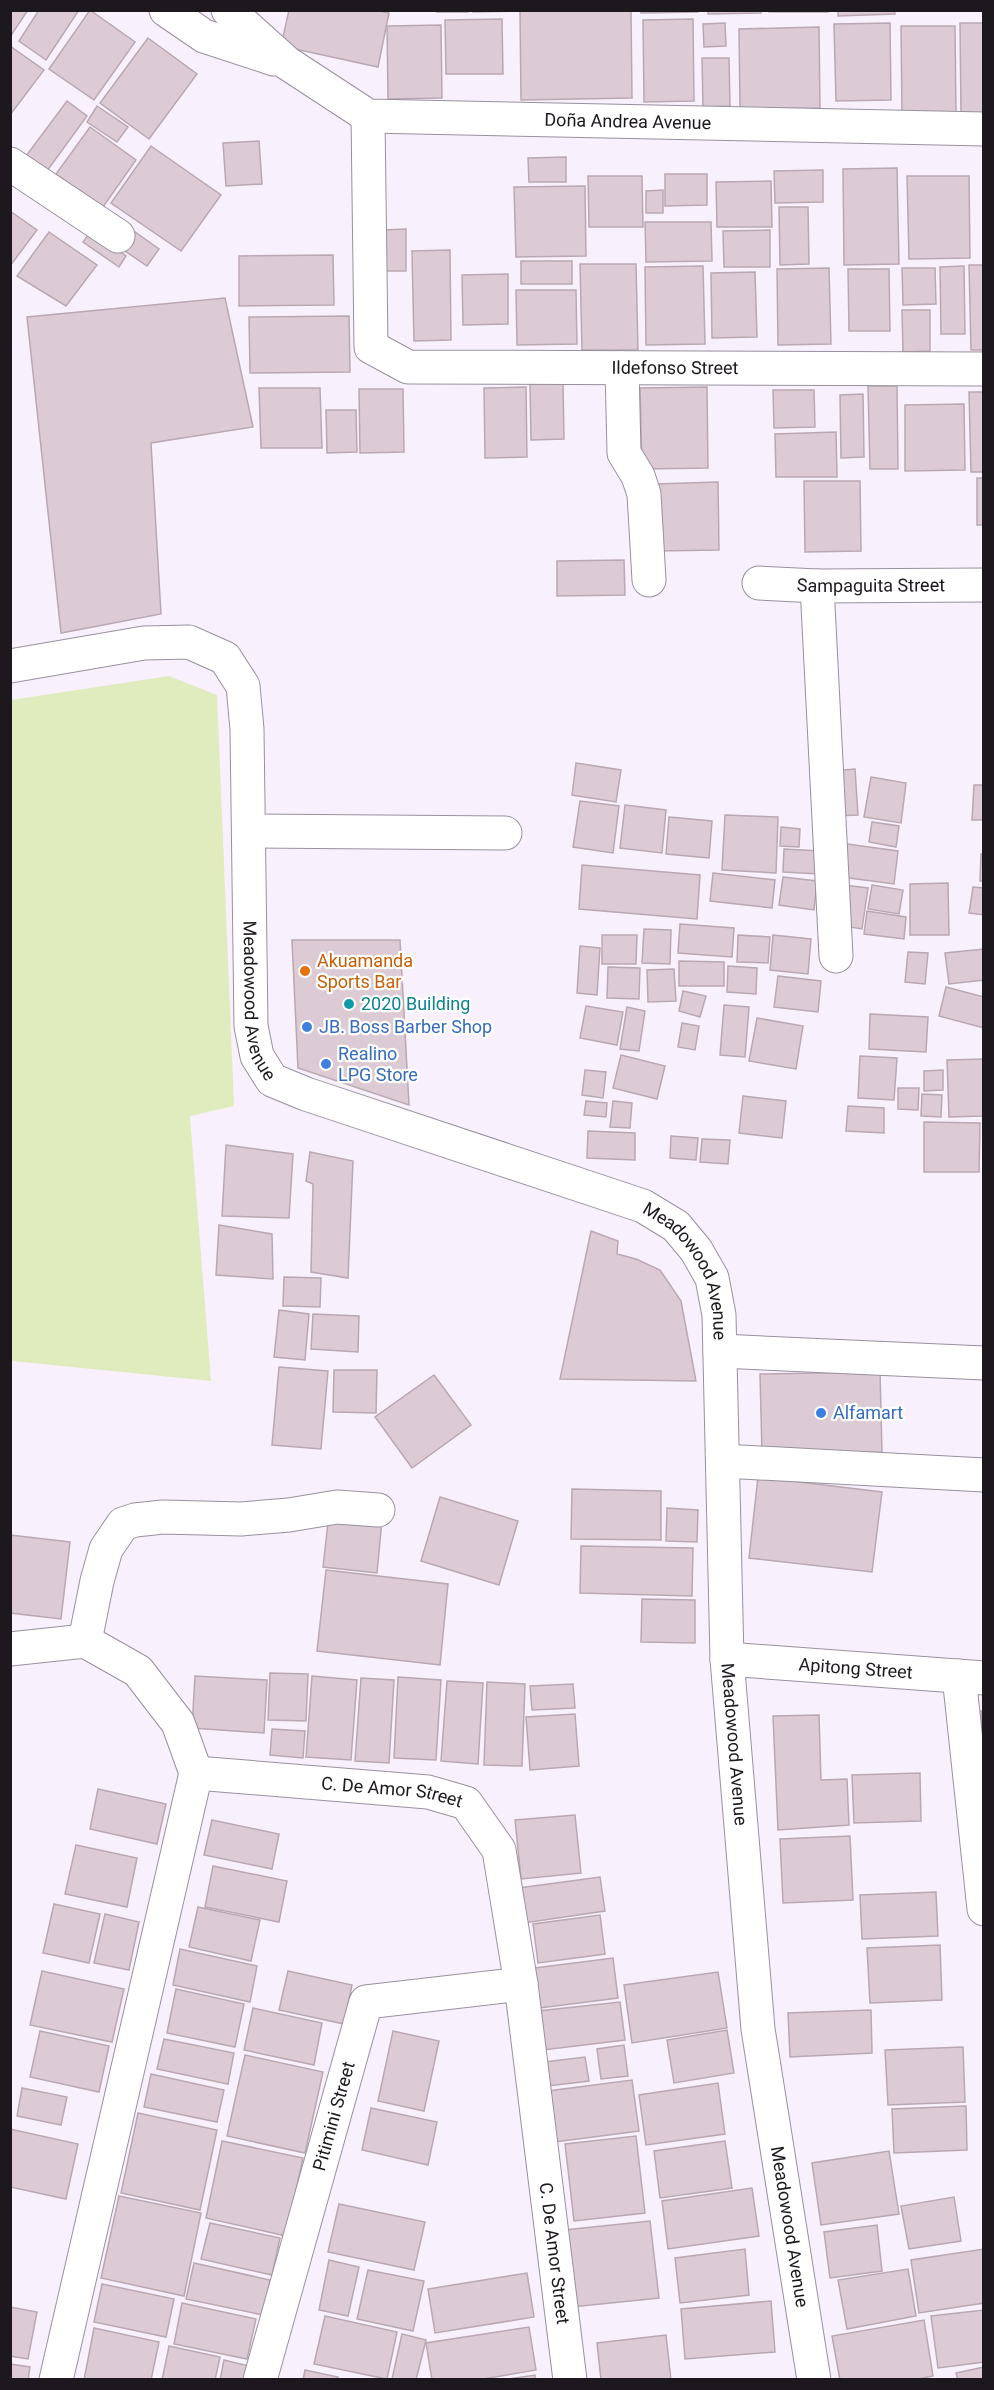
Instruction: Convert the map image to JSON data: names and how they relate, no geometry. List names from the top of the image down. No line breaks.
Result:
{"streets":{"street":["Doña Andrea Avenue","Ildefonso Street","Sampaguita Street","Meadowood Avenue","Apitong Street","C. De Amor Street","Pitimini Street"]},"crossings":[["Doña Andrea Avenue","Ildefonso Street"],["Meadowood Avenue","Apitong Street"],["C. De Amor Street","Pitimini Street"]],"places":["Akuamanda Sports Bar","2020 Building","JB. Boss Barber Shop","Realino LPG Store","Alfamart"]}
